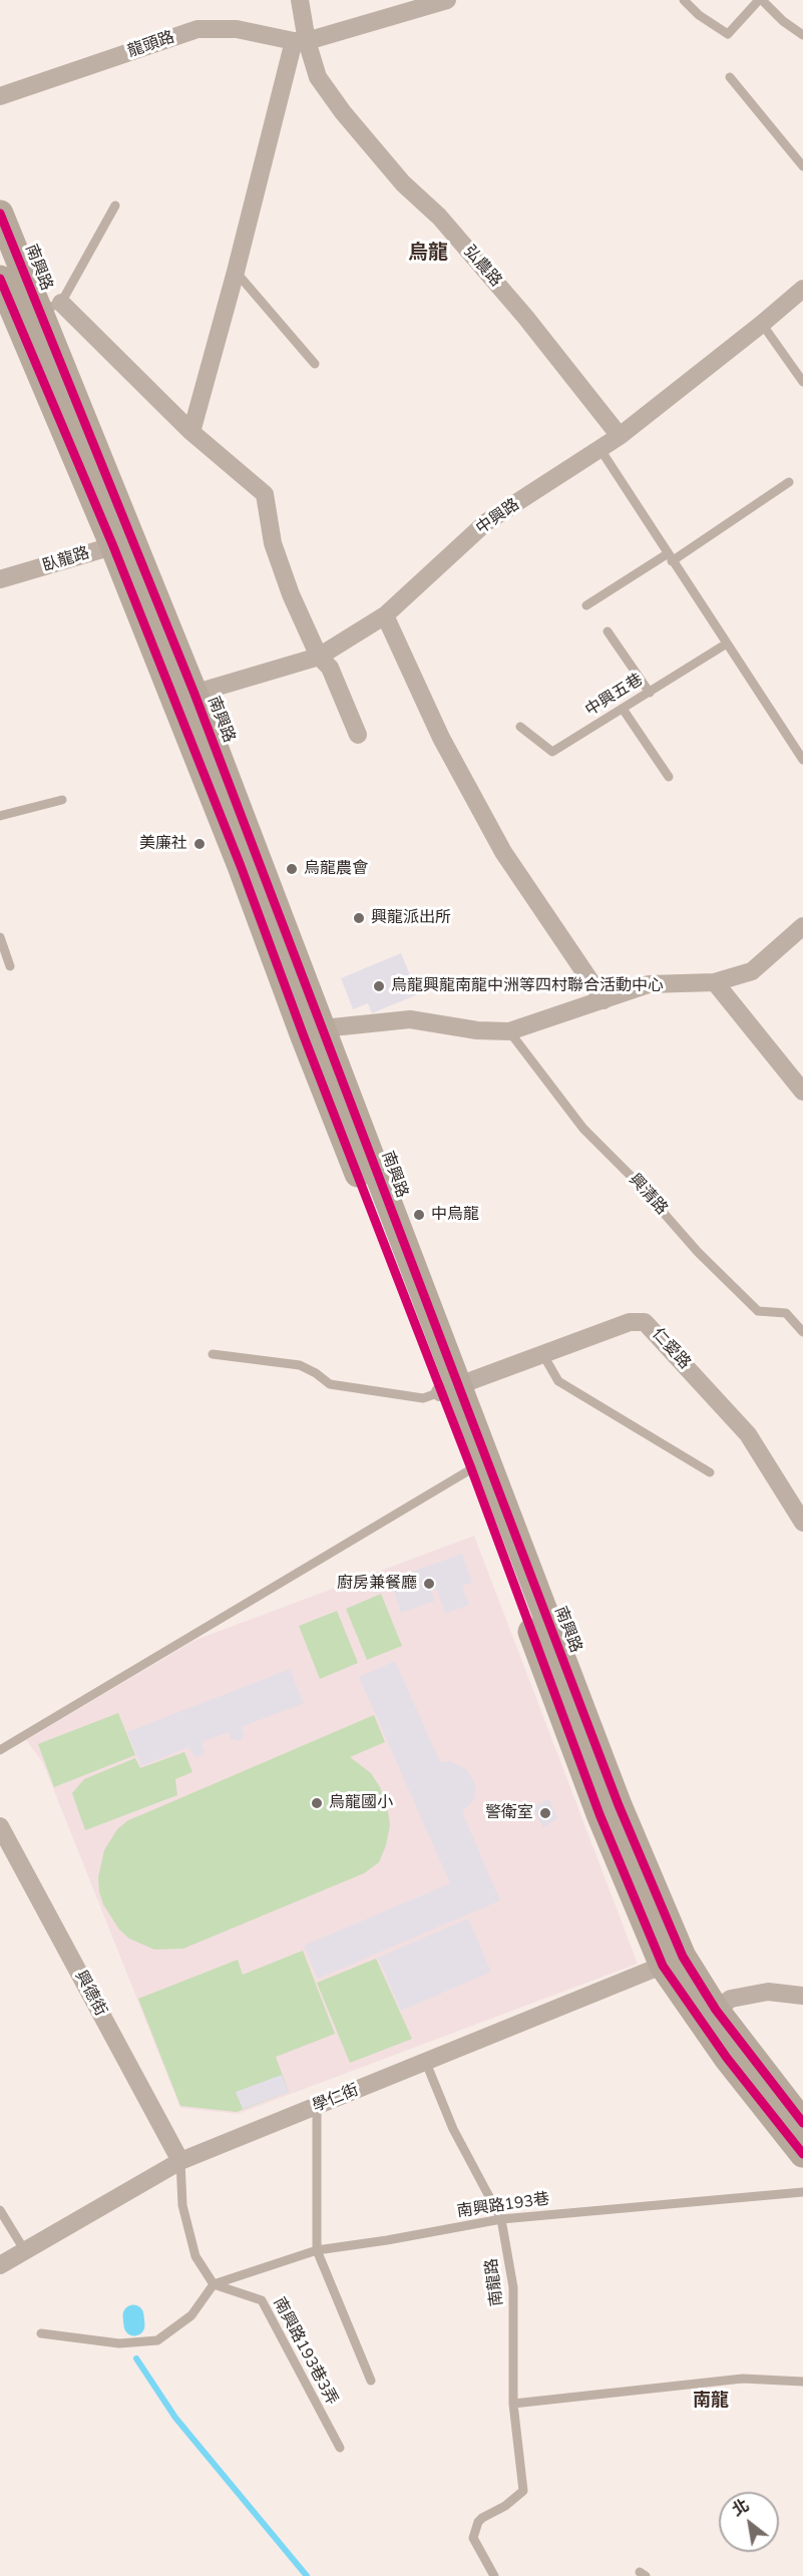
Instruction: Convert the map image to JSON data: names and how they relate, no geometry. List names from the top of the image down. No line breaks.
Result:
{"streets":{"main road":["南興路"],"street":["龍頭路","弘農路","中興路","臥龍路","仁愛路","興德街","學仁街"],"lane":["中興五巷","興清路","南興路193巷","南龍路","南興路193巷3弄"]},"crossings":[["龍頭路","弘農路"],["弘農路","中興路"],["南興路","中興路"],["南興路","臥龍路"],["南興路","仁愛路"],["南興路","學仁街"],["興德街","學仁街"],["學仁街","南龍路"],["南興路193巷","南龍路"],["南興路193巷","南興路193巷3弄"]],"districts":["烏龍","南龍"],"places":["美廉社","烏龍農會","興龍派出所","烏龍興龍南龍中洲等四村聯合活動中心","中烏龍","廚房兼餐廳","烏龍國小","警衛室"],"north":"top left"}
